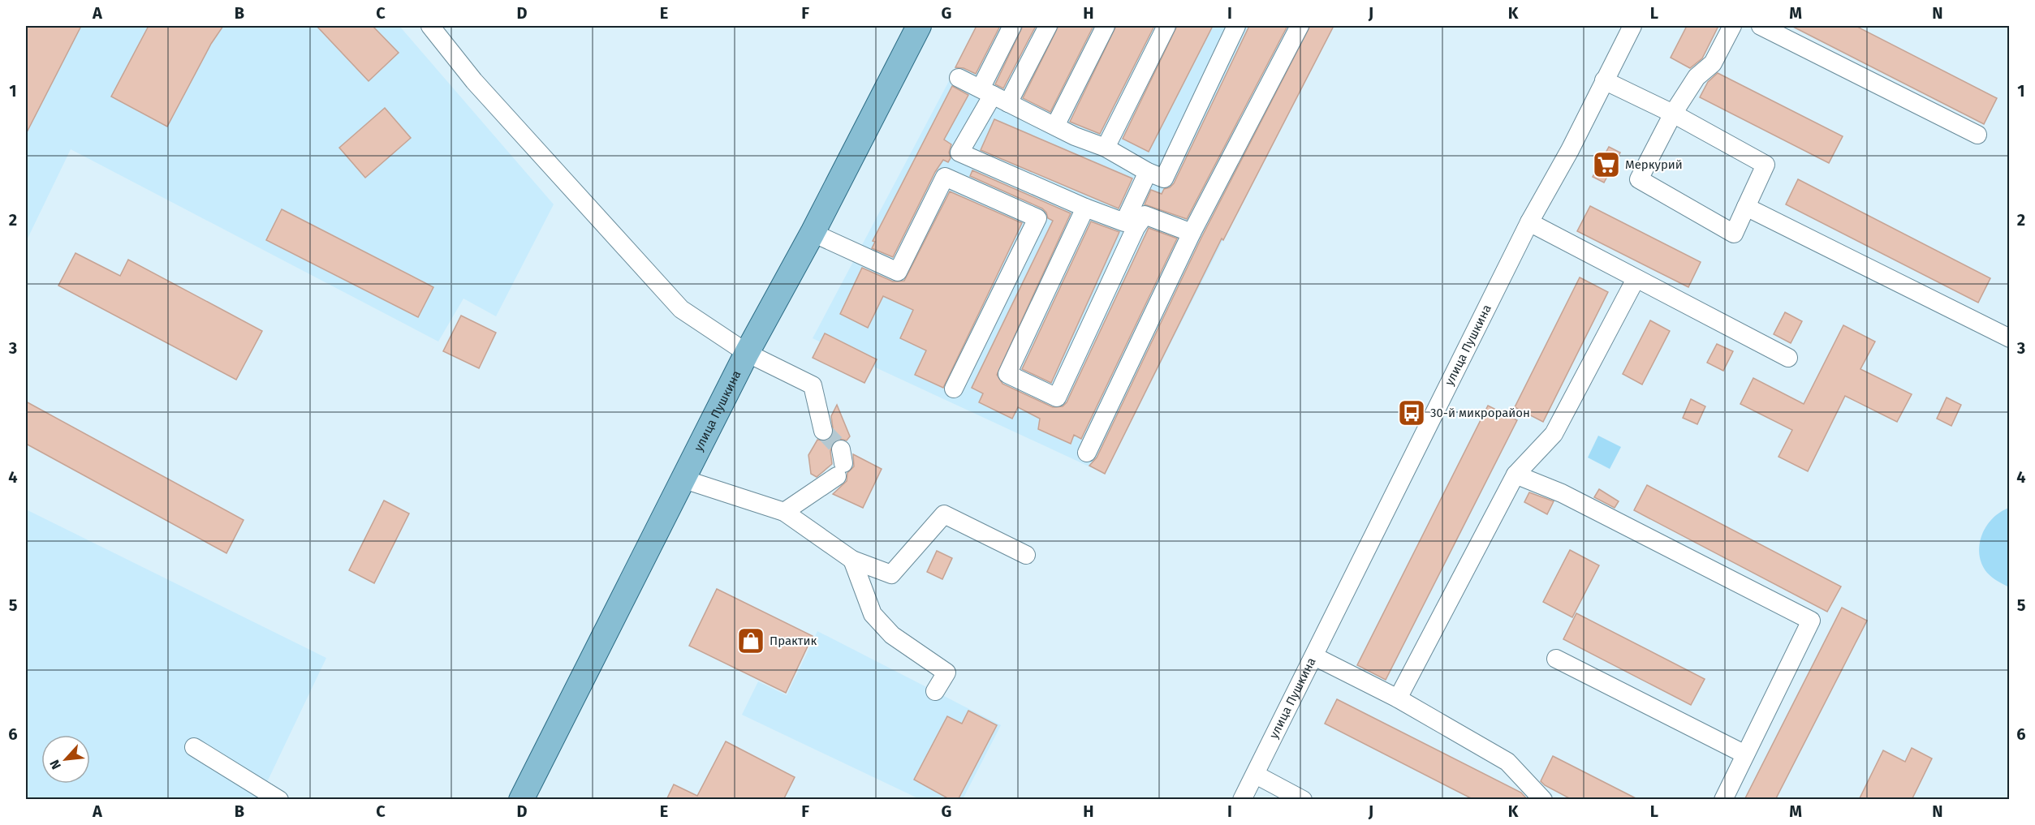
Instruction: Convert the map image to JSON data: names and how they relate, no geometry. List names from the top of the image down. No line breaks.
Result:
{"streets":{"main road":["улица Пушкина"]},"places":{"supermarket":["Меркурий"],"bus stop":["30-й микрорайон"],"shop":["Практик"]},"north":"bottom left","grid":{"columns":["A","B","C","D","E","F","G","H","I","J","K","L","M","N"],"rows":["1","2","3","4","5","6"]}}
